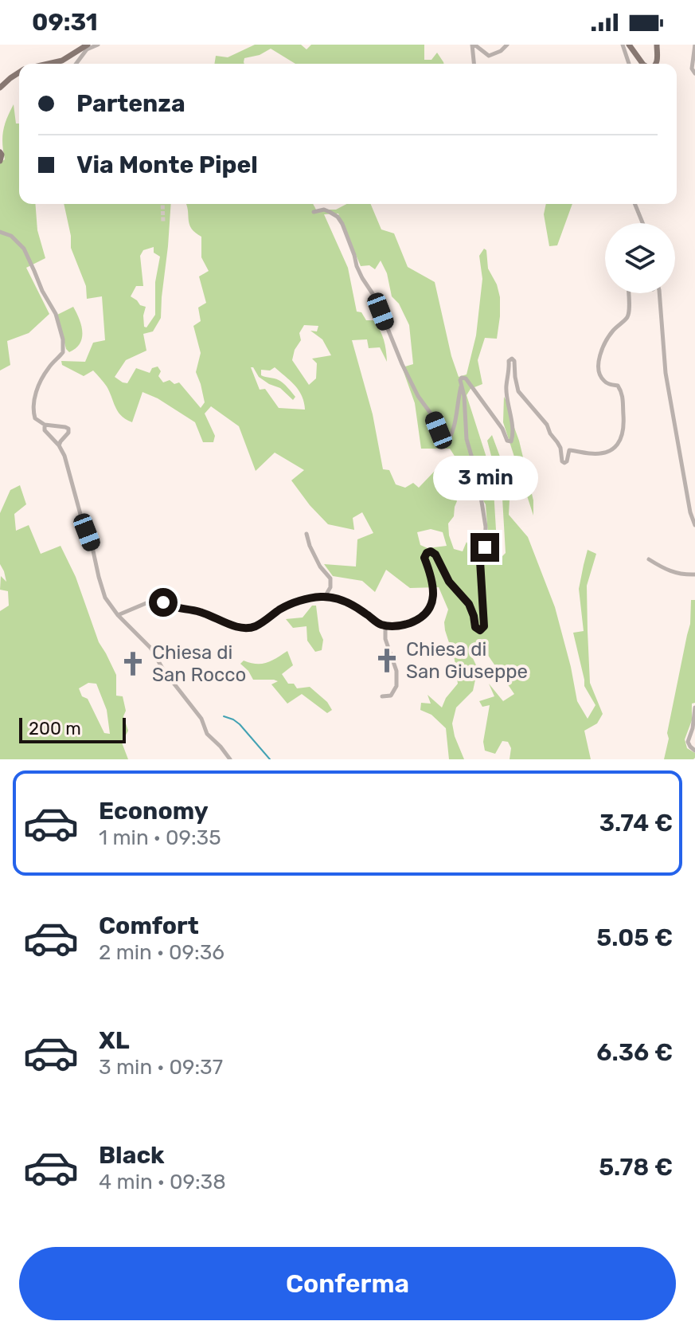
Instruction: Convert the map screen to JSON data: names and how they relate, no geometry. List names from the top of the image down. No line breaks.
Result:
{"places":{"church":["Chiesa di San Giuseppe","Chiesa di San Rocco"]},"scale_bar":"200 m","page":{"status":"09:31","banner":["Partenza","Via Monte Pipel"],"bubble":"3 min","scale":"200 m","list":[{"name":"Economy","note":"1 min · 09:35","value":"3.74 €"},{"name":"Comfort","note":"2 min · 09:36","value":"5.05 €"},{"name":"XL","note":"3 min · 09:37","value":"6.36 €"},{"name":"Black","note":"4 min · 09:38","value":"5.78 €"}],"buttons":"Conferma"}}
